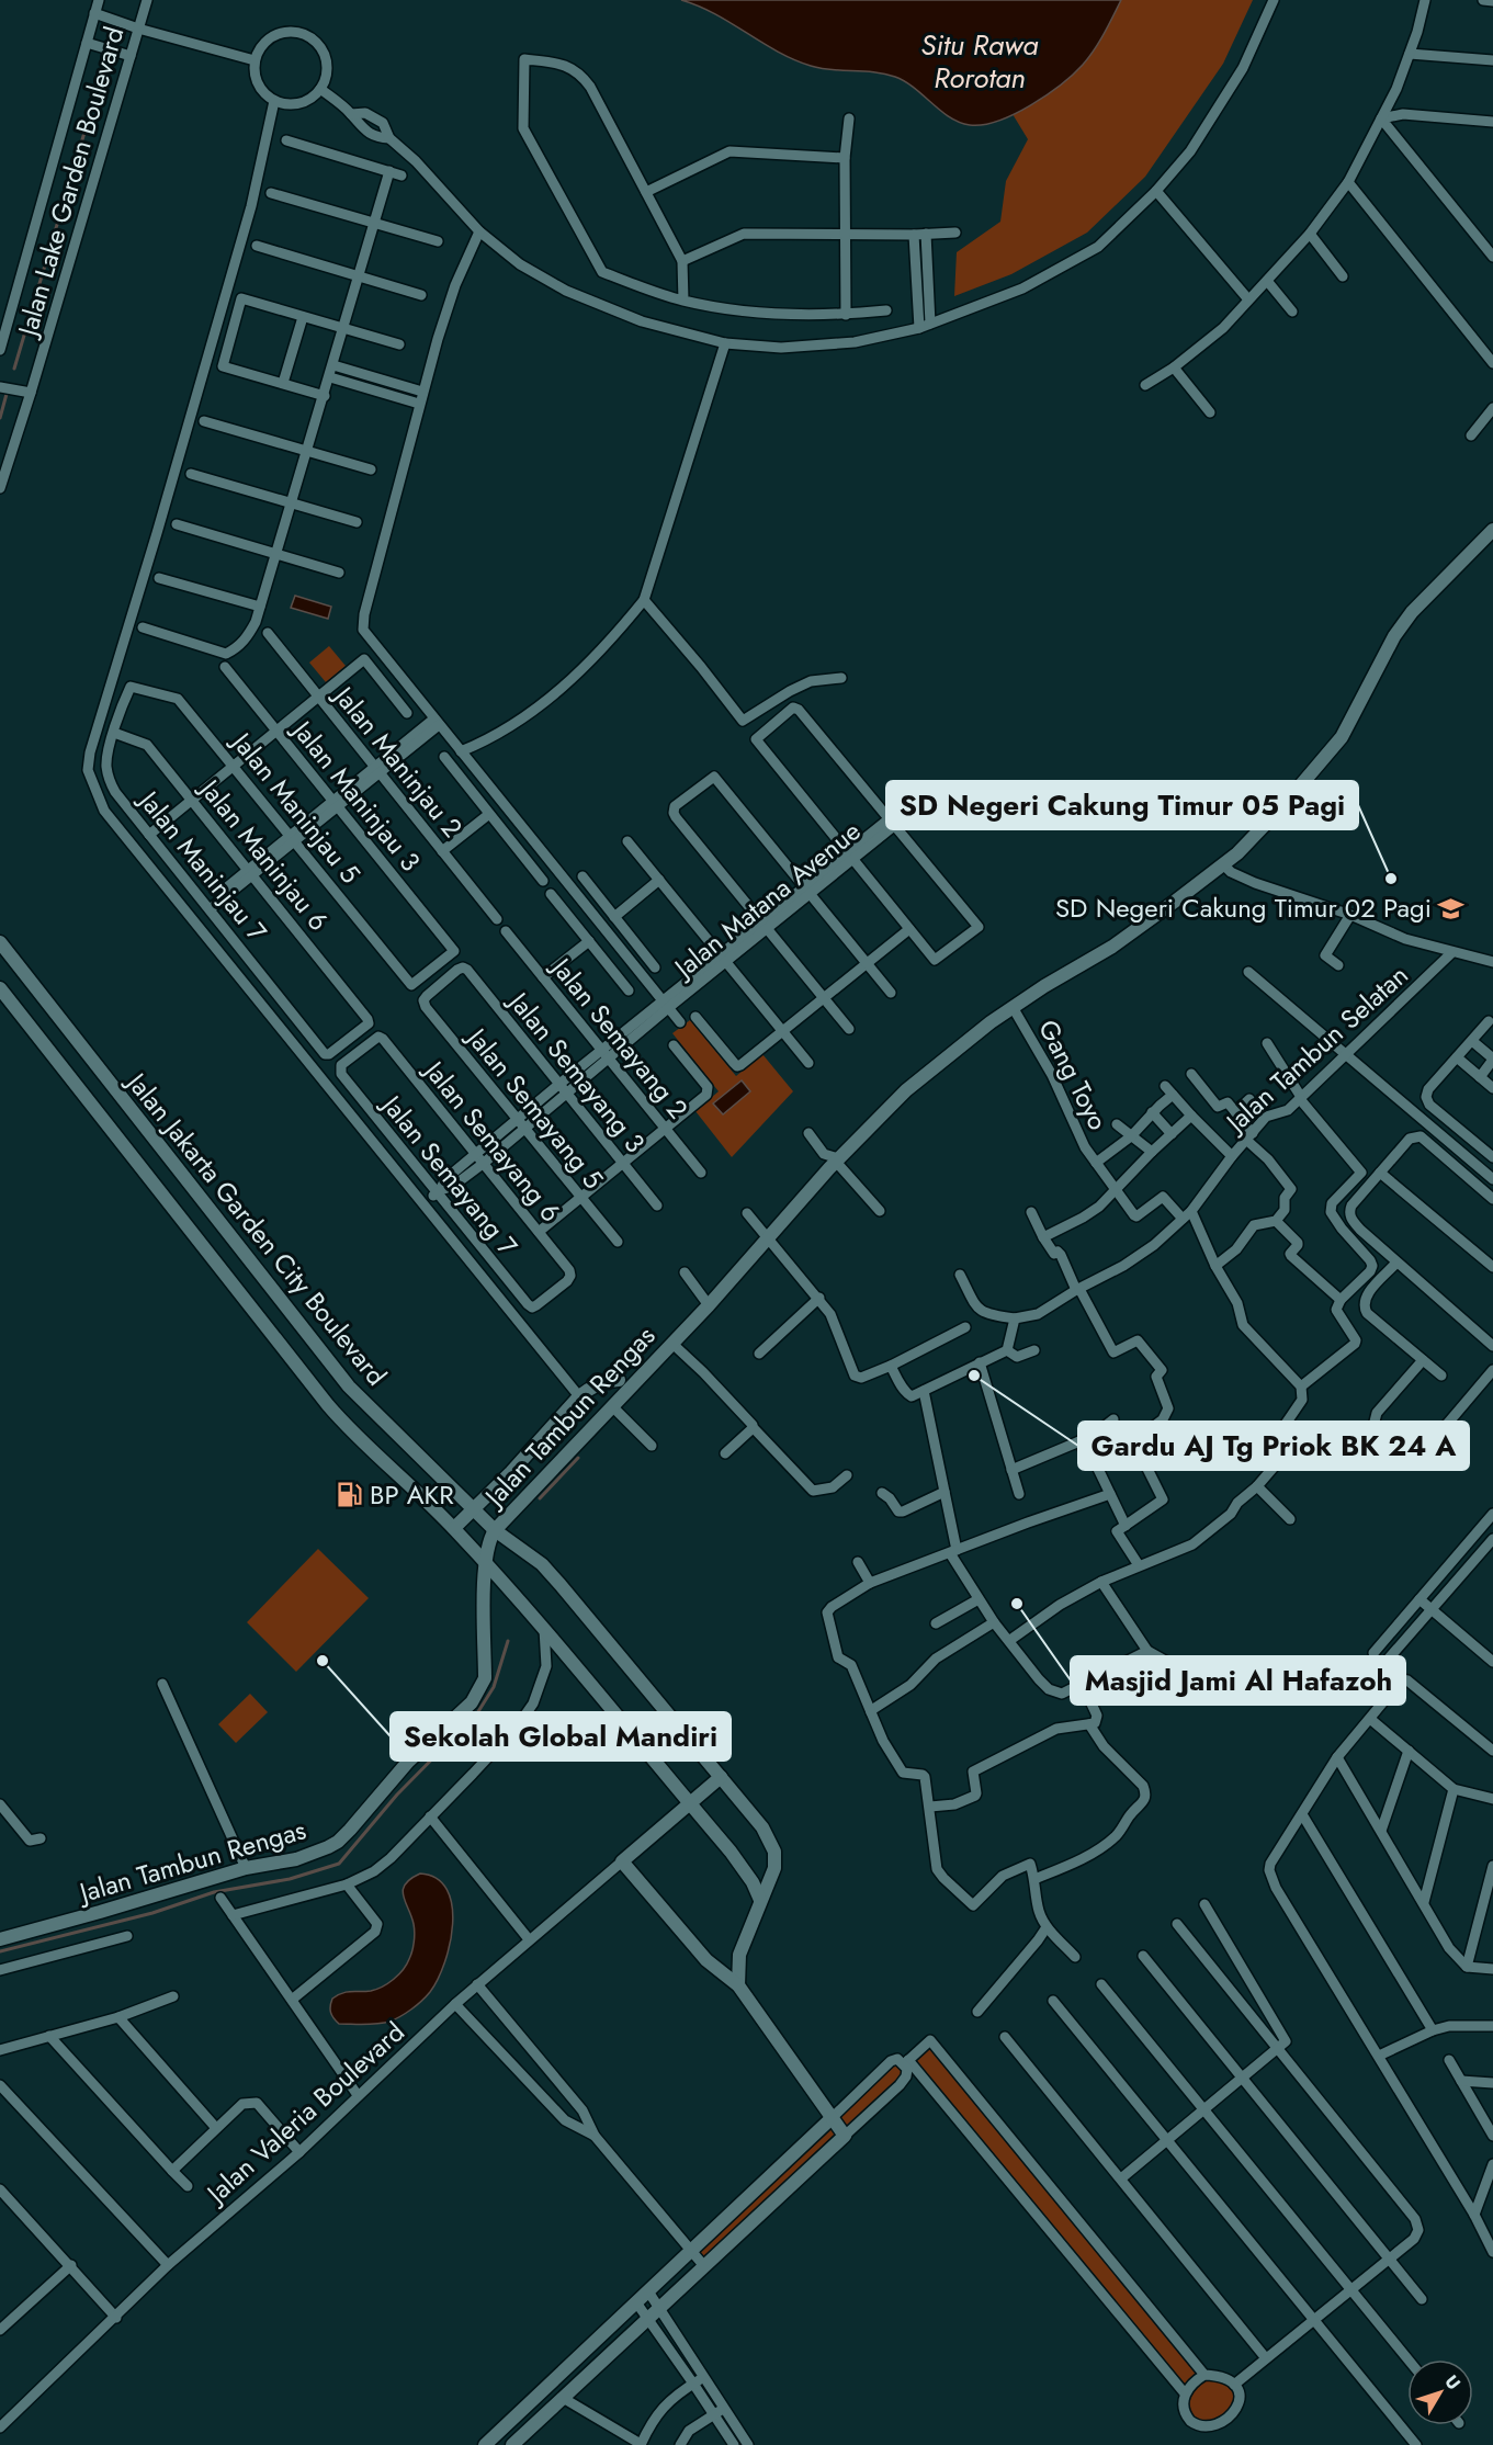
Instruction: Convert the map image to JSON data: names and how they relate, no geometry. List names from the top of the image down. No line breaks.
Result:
{"streets":{"street":["Jalan Lake Garden Boulevard","Jalan Maninjau 2","Jalan Maninjau 3","Jalan Maninjau 5","Jalan Maninjau 6","Jalan Maninjau 7","Jalan Matana Avenue","Jalan Semayang 2","Jalan Tambun Selatan","Jalan Semayang 3","Gang Toyo","Jalan Semayang 5","Jalan Semayang 6","Jalan Semayang 7","Jalan Jakarta Garden City Boulevard","Jalan Tambun Rengas","Jalan Valeria Boulevard"]},"crossings":[["Jalan Maninjau 3","Jalan Maninjau 5"],["Jalan Maninjau 5","Jalan Maninjau 7"],["Jalan Maninjau 6","Jalan Maninjau 7"],["Jalan Matana Avenue","Jalan Semayang 2"],["Jalan Matana Avenue","Jalan Semayang 3"],["Jalan Tambun Selatan","Gang Toyo"],["Jalan Semayang 3","Jalan Semayang 5"],["Gang Toyo","Jalan Tambun Rengas"],["Jalan Semayang 6","Jalan Semayang 7"],["Jalan Jakarta Garden City Boulevard","Jalan Tambun Rengas"]],"water":["Situ Rawa Rorotan"],"places":{"other":["SD Negeri Cakung Timur 05 Pagi","Gardu AJ Tg Priok BK 24 A","Masjid Jami Al Hafazoh","Sekolah Global Mandiri"],"school or university":["SD Negeri Cakung Timur 02 Pagi"],"fuel station":["BP AKR"]},"north":"top right"}
